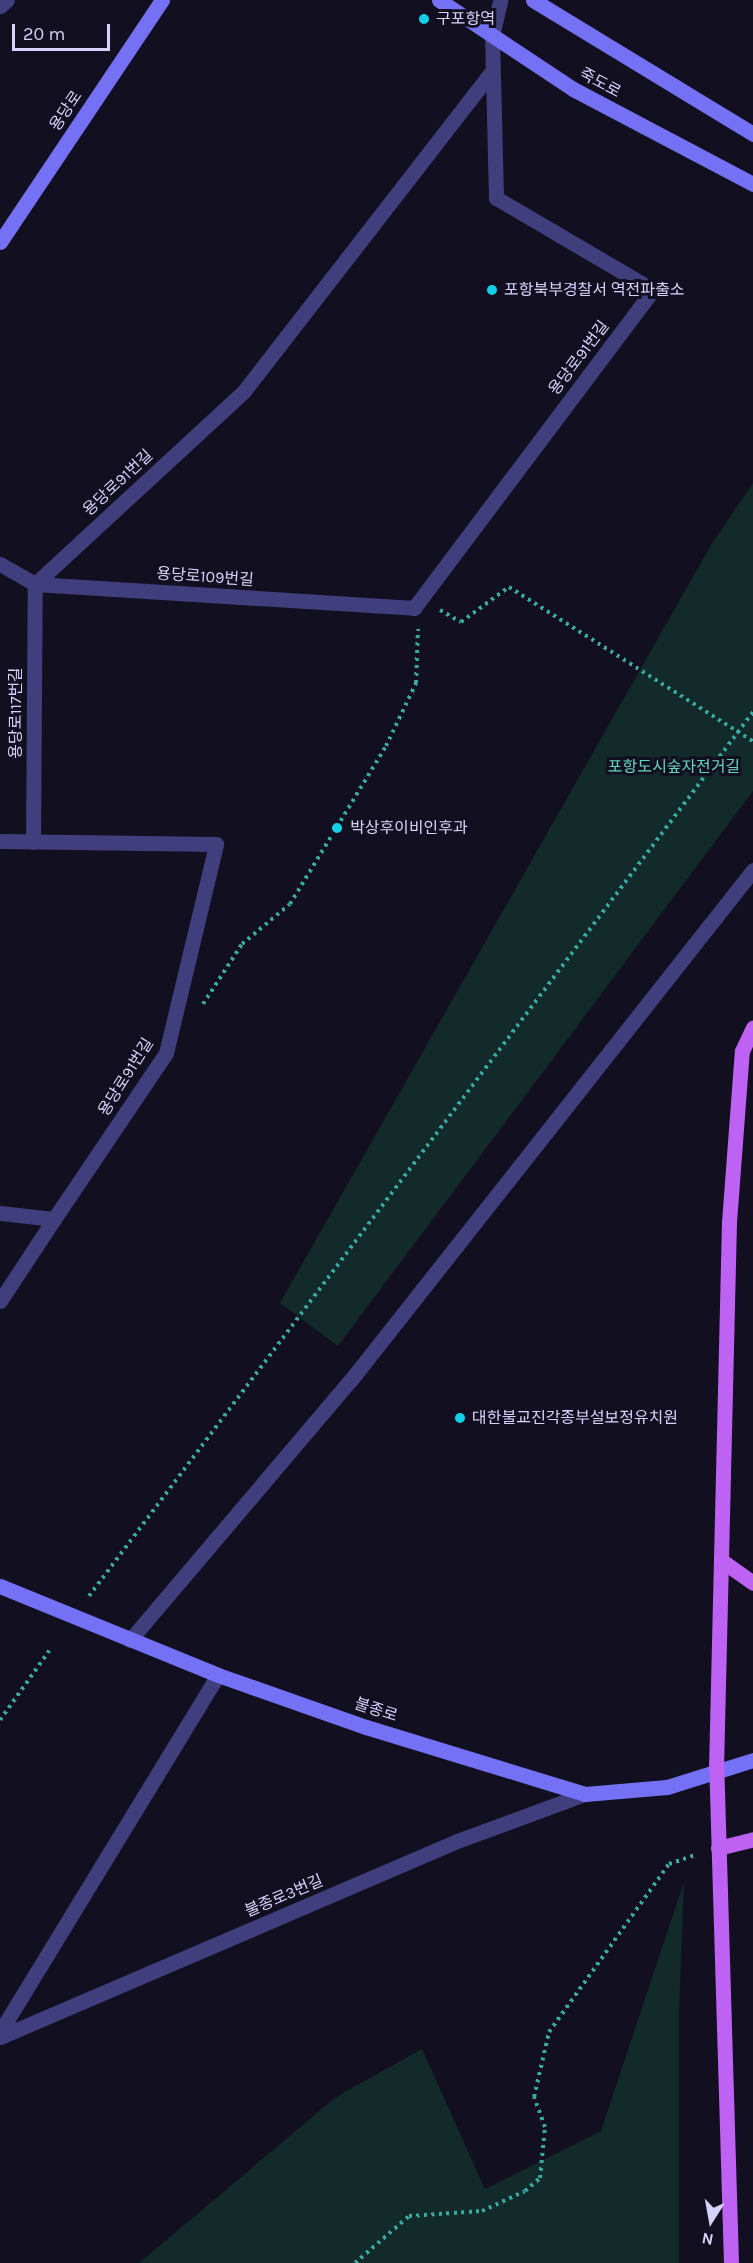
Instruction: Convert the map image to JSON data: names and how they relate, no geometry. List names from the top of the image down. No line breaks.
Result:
{"streets":{"main road":["죽도로","용당로","불종로"],"street":["용당로91번길","용당로109번길","용당로117번길","불종로3번길"]},"crossings":[["죽도로","용당로91번길"],["용당로91번길","용당로109번길"],["용당로91번길","용당로117번길"],["용당로109번길","용당로117번길"],["불종로","불종로3번길"]],"parks":["포항도시숲자전거길"],"places":["구포항역","포항북부경찰서 역전파출소","박상후이비인후과","대한불교진각종부설보정유치원"],"scale_bar":"20 m","north":"bottom"}
